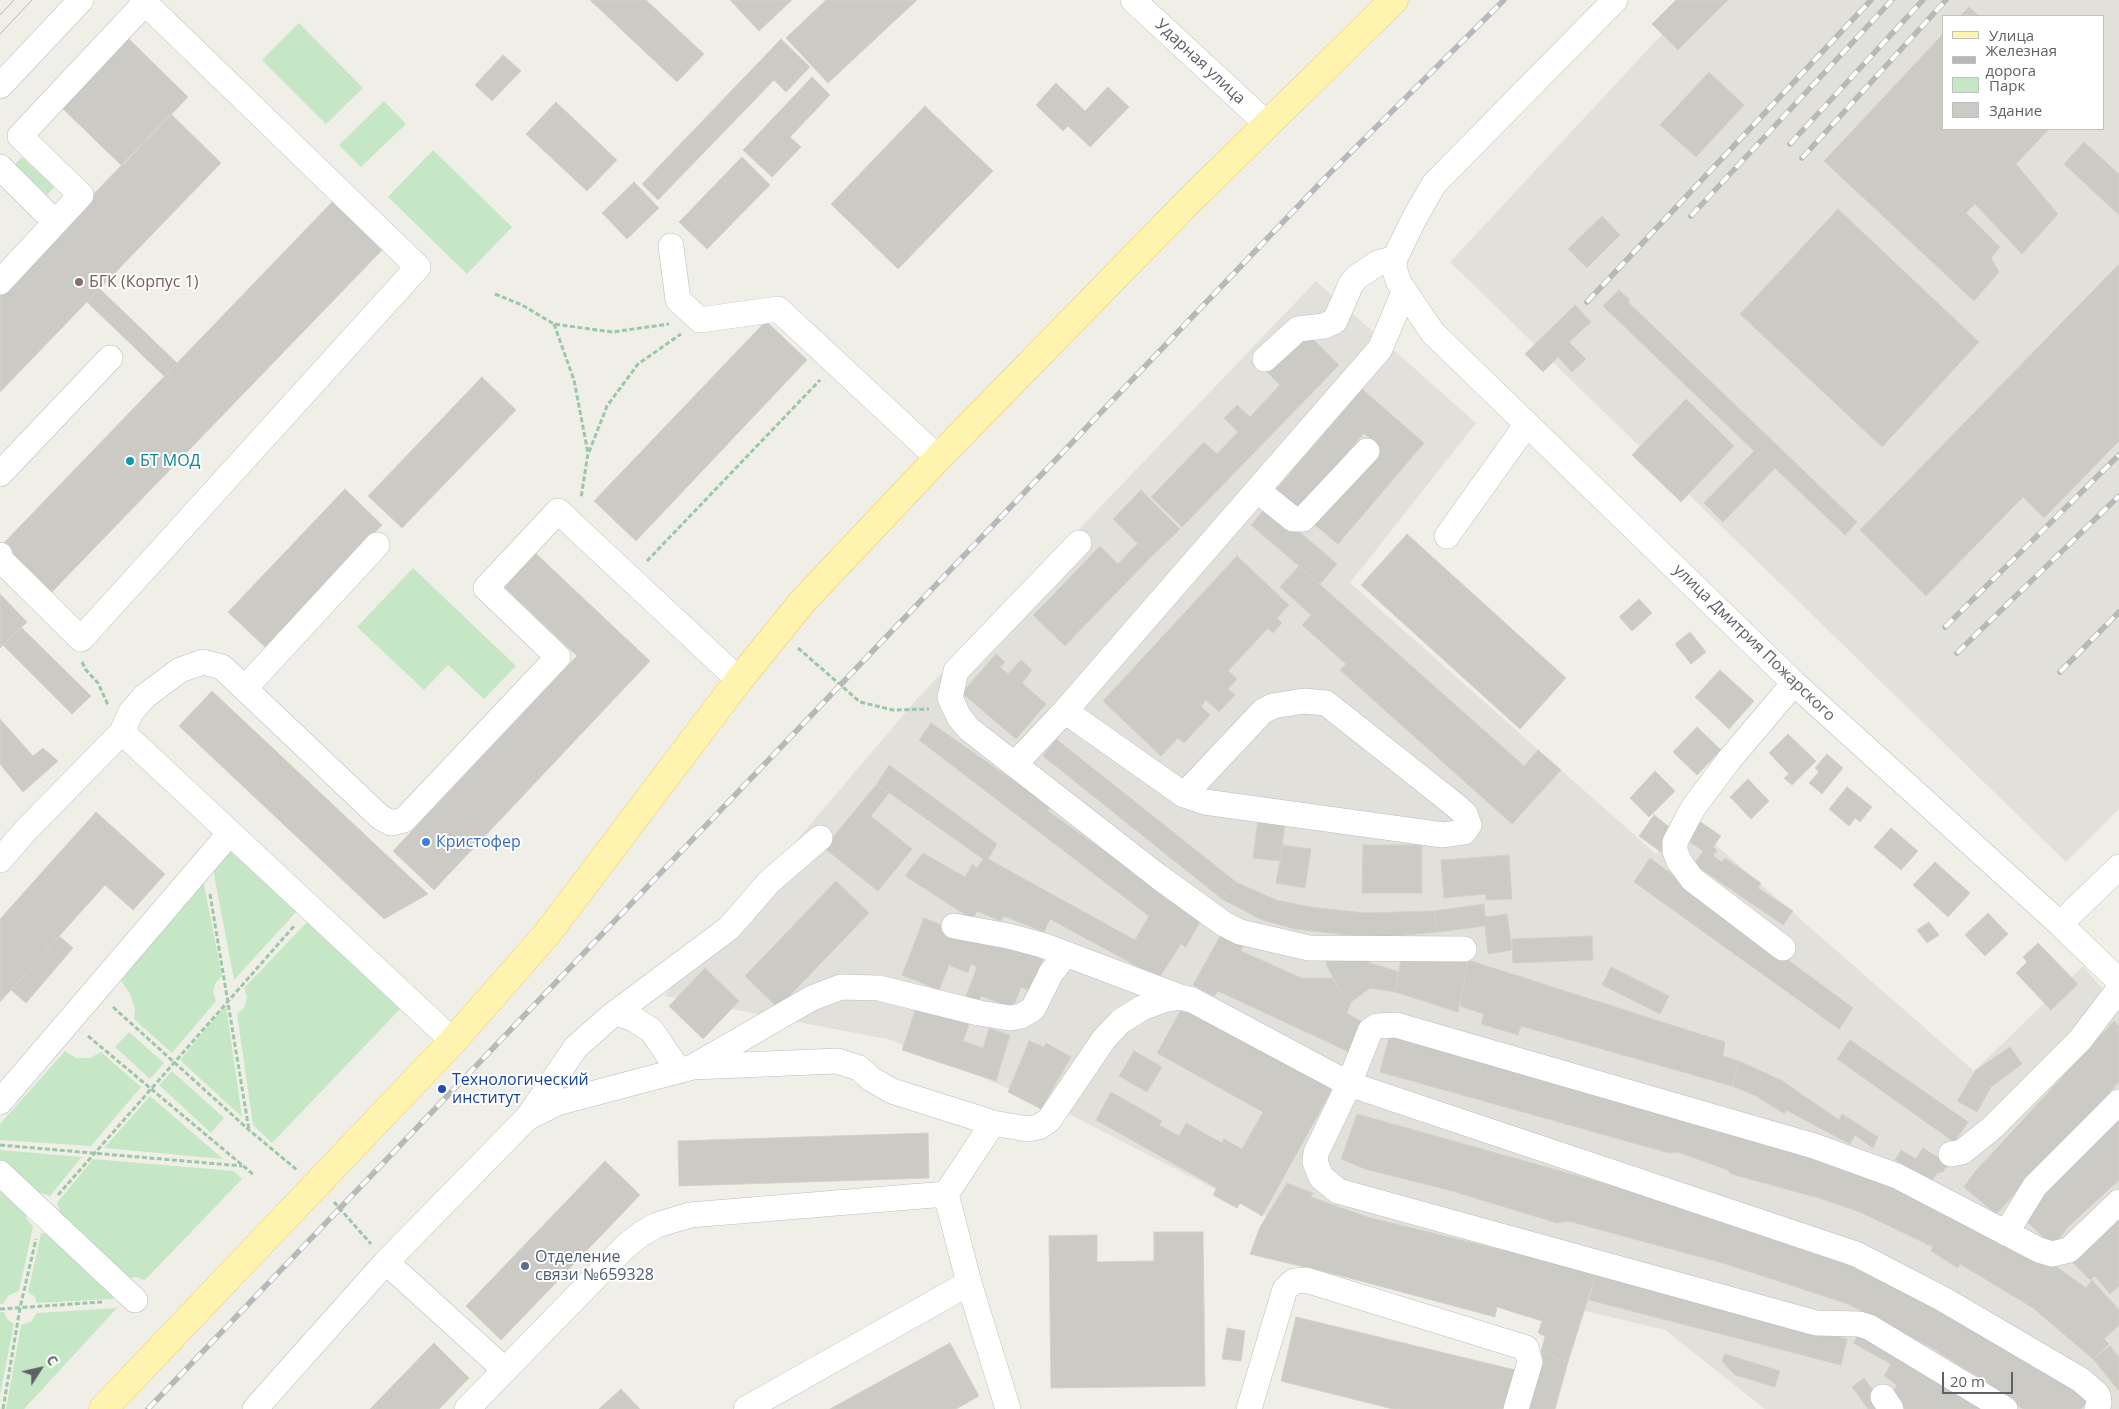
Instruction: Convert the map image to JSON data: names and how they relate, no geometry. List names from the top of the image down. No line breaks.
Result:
{"streets":{"street":["Ударная улица","улица Дмитрия Пожарского"]},"places":["БГК (Корпус 1)","БТ МОД","Кристофер","Технологический институт","Отделение связи №659328"],"legend":["Улица","Железная дорога","Парк","Здание"],"scale_bar":"20 m","north":"top right"}
